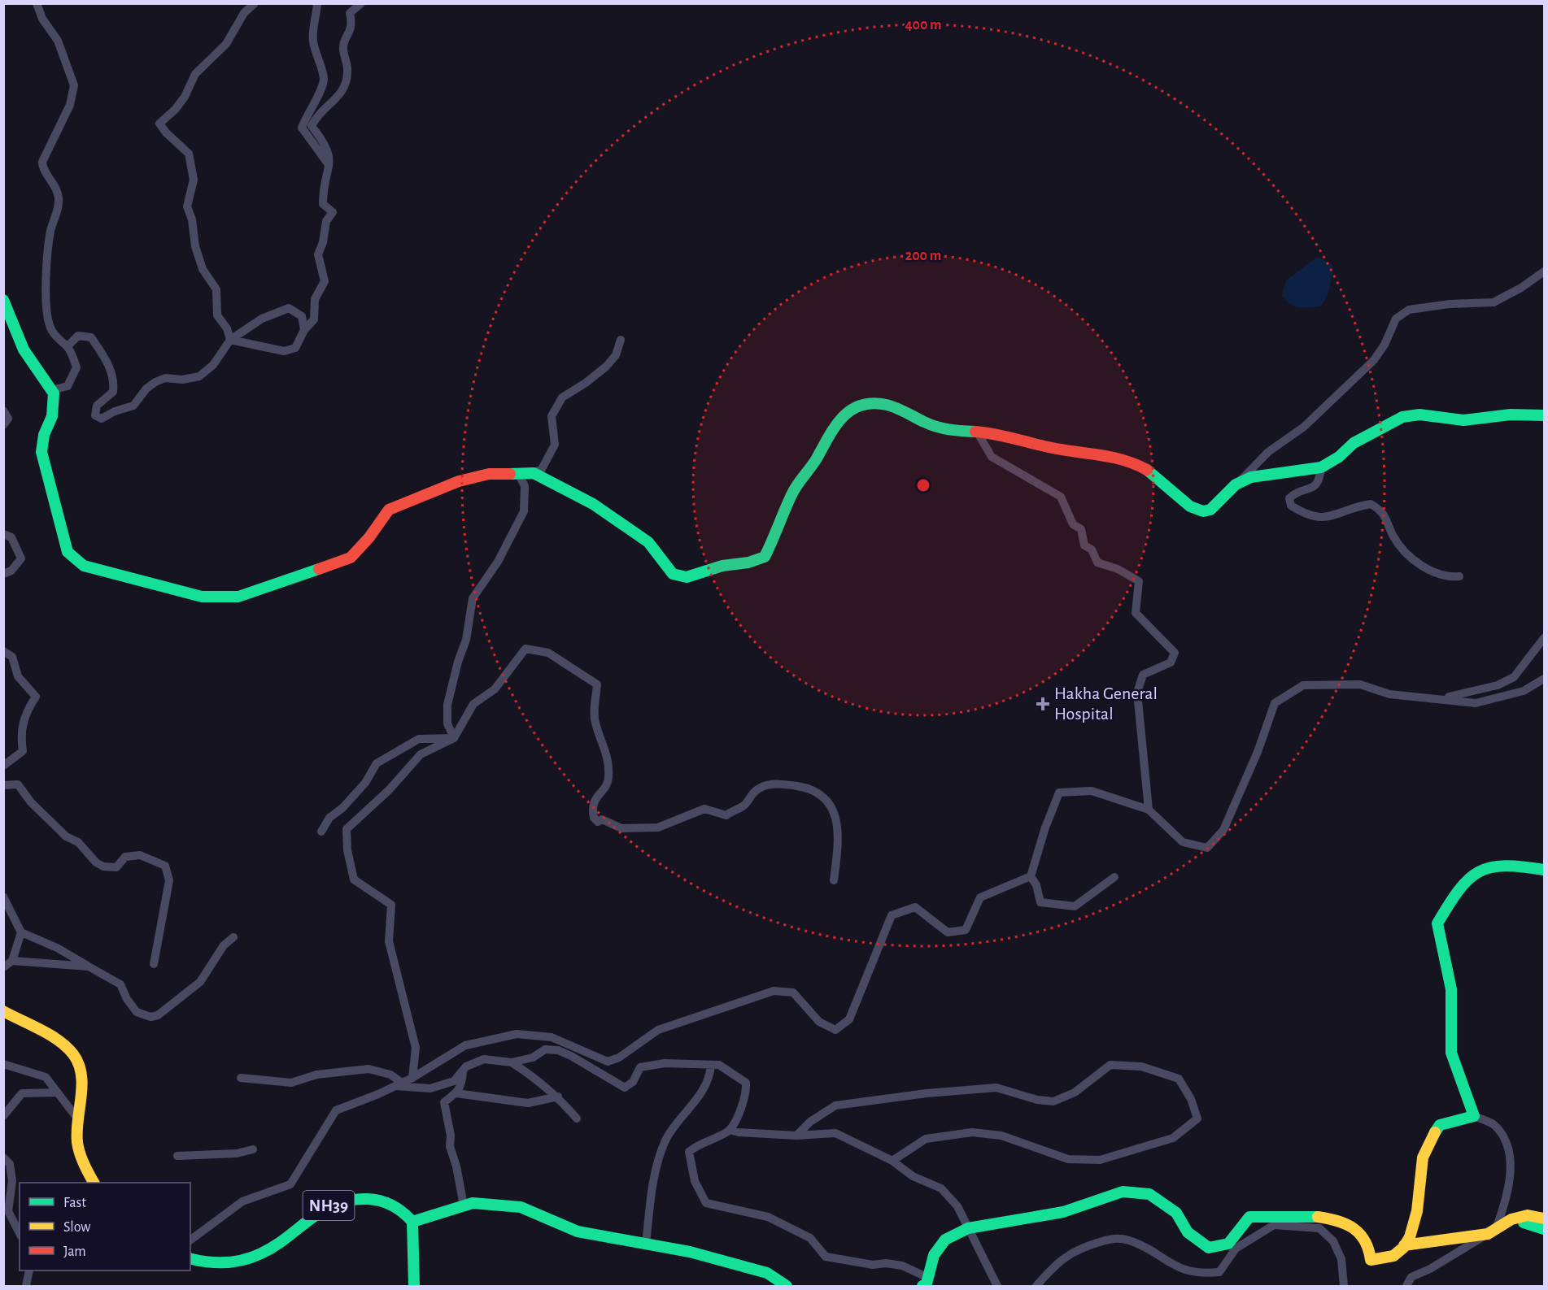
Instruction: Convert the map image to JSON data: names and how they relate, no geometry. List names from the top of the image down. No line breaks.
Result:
{"streets":{"main road":["NH39"]},"places":{"health":["Hakha General Hospital"]},"legend":["Fast","Slow","Jam"],"rings":["400 m","200 m"]}
